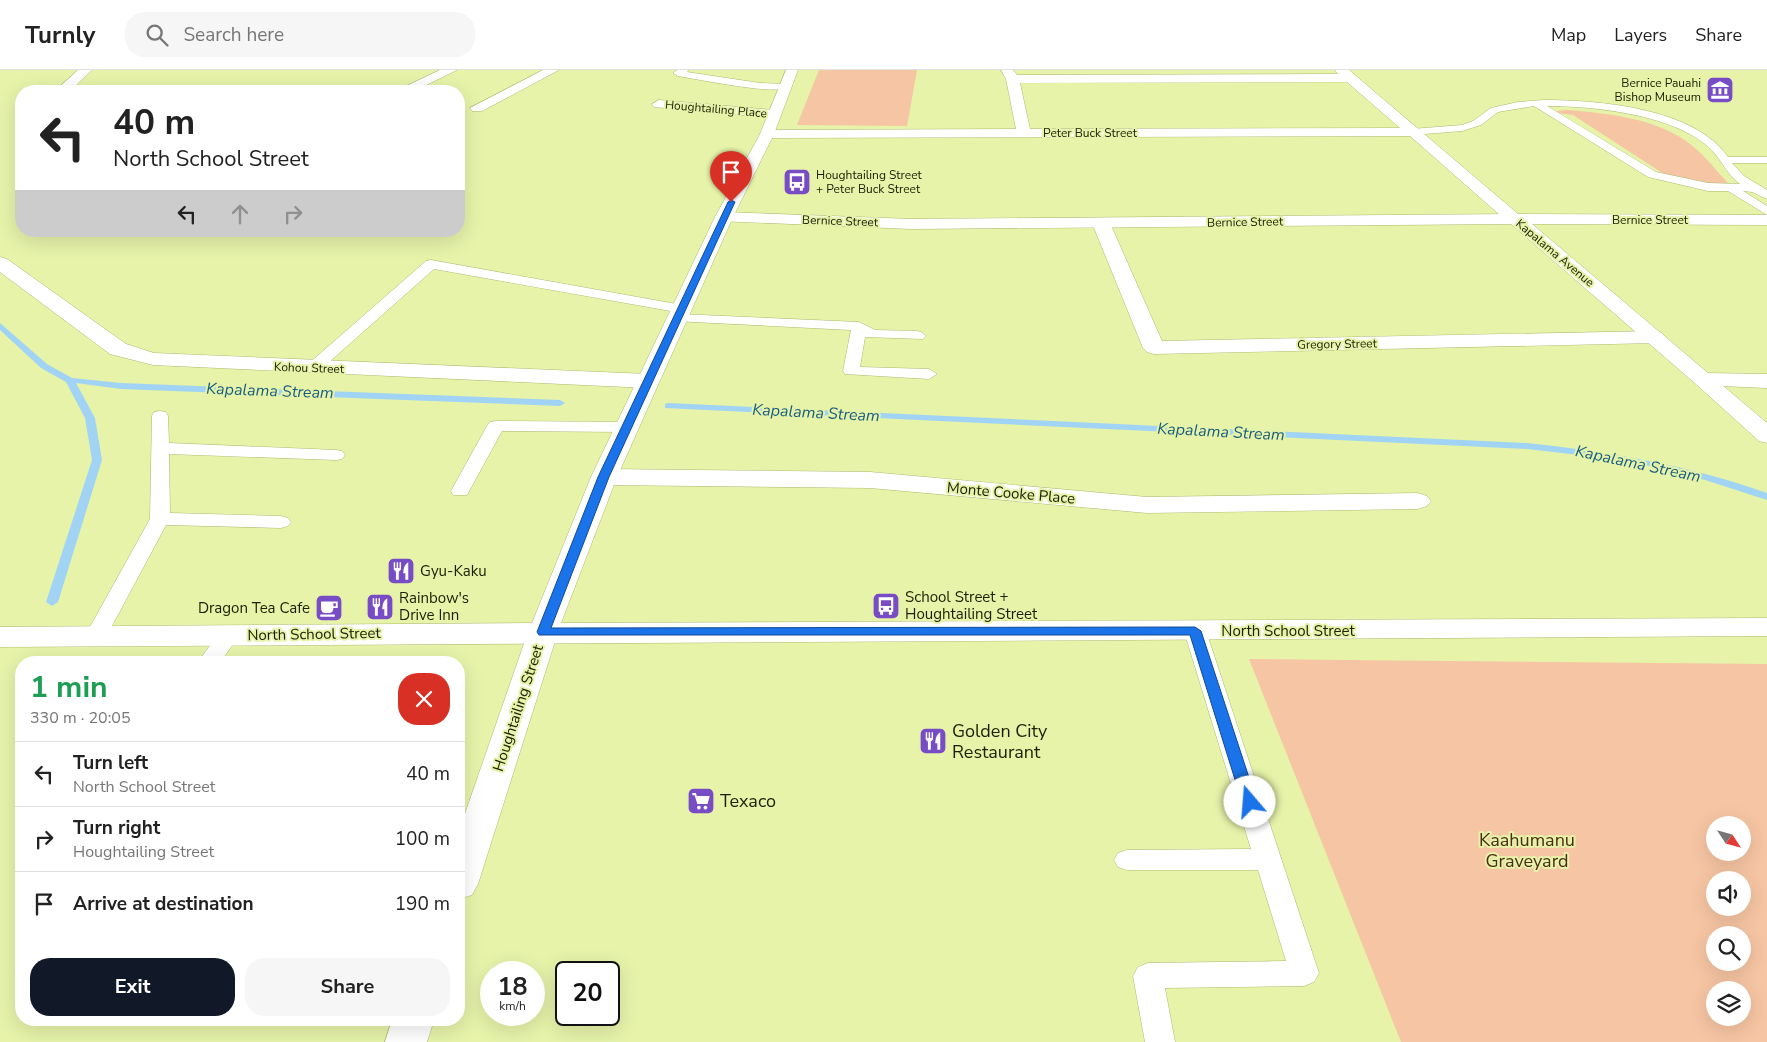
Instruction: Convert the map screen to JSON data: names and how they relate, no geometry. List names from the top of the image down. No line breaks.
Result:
{"streets":{"street":["Houghtailing Place","Peter Buck Street","Bernice Street","Kapalama Avenue","Gregory Street","Kohou Street","Monte Cooke Place","North School Street","Houghtailing Street"]},"crossings":[["Houghtailing Place","Houghtailing Street"],["Peter Buck Street","Kapalama Avenue"],["Peter Buck Street","Houghtailing Street"],["Bernice Street","Kapalama Avenue"],["Bernice Street","Gregory Street"],["Bernice Street","Houghtailing Street"],["Kapalama Avenue","Gregory Street"],["Kohou Street","Houghtailing Street"],["Monte Cooke Place","Houghtailing Street"],["North School Street","Houghtailing Street"]],"water":["Kapalama Stream"],"parks":["Kaahumanu Graveyard"],"places":{"museum":["Bernice Pauahi Bishop Museum"],"bus stop":["Houghtailing Street + Peter Buck Street","School Street + Houghtailing Street"],"restaurant":["Gyu-Kaku","Rainbow's Drive Inn","Golden City Restaurant"],"cafe":["Dragon Tea Cafe"],"supermarket":["Texaco"]},"north":"bottom right","page":{"header":"Turnly","search":"Search here","nav":["Map","Layers","Share"],"turn":["40 m","North School Street"],"heading":["1 min","330 m · 20:05"],"list":[{"name":"Turn left","note":"North School Street","value":"40 m"},{"name":"Turn right","note":"Houghtailing Street","value":"100 m"},{"name":"Arrive at destination","value":"190 m"}],"buttons":["Exit","Share"],"speed":"18 km/h","limit":"20"}}
